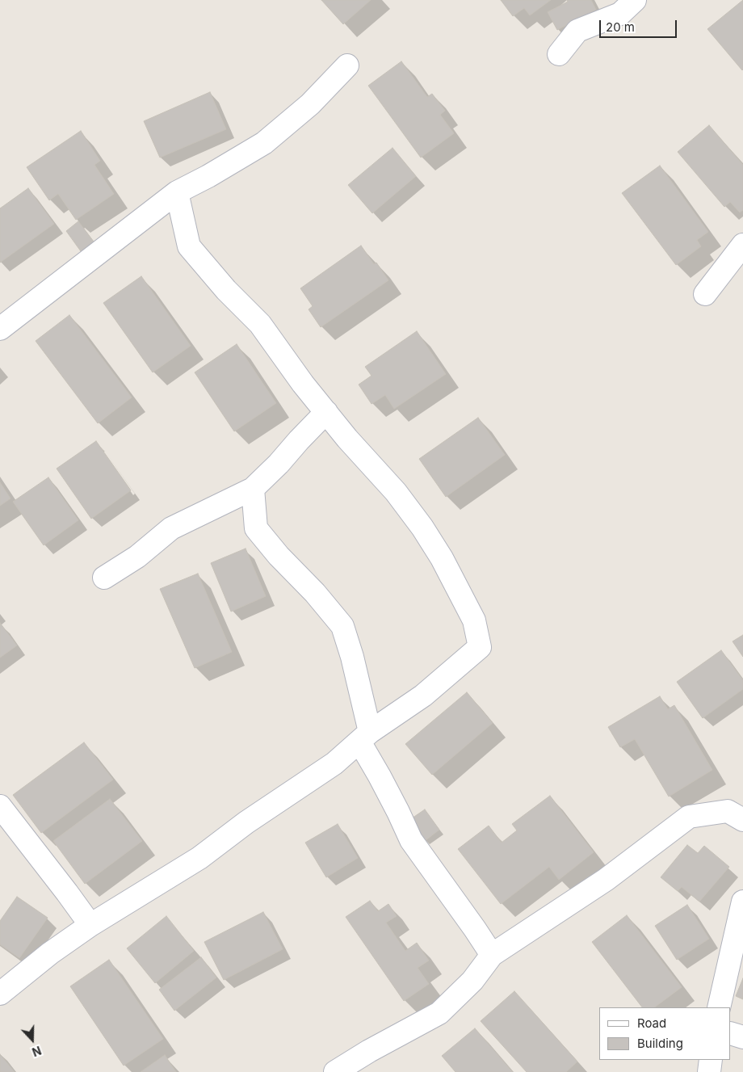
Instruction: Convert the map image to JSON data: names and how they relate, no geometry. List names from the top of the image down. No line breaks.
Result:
{"legend":["Road","Building"],"scale_bar":"20 m","north":"bottom"}
